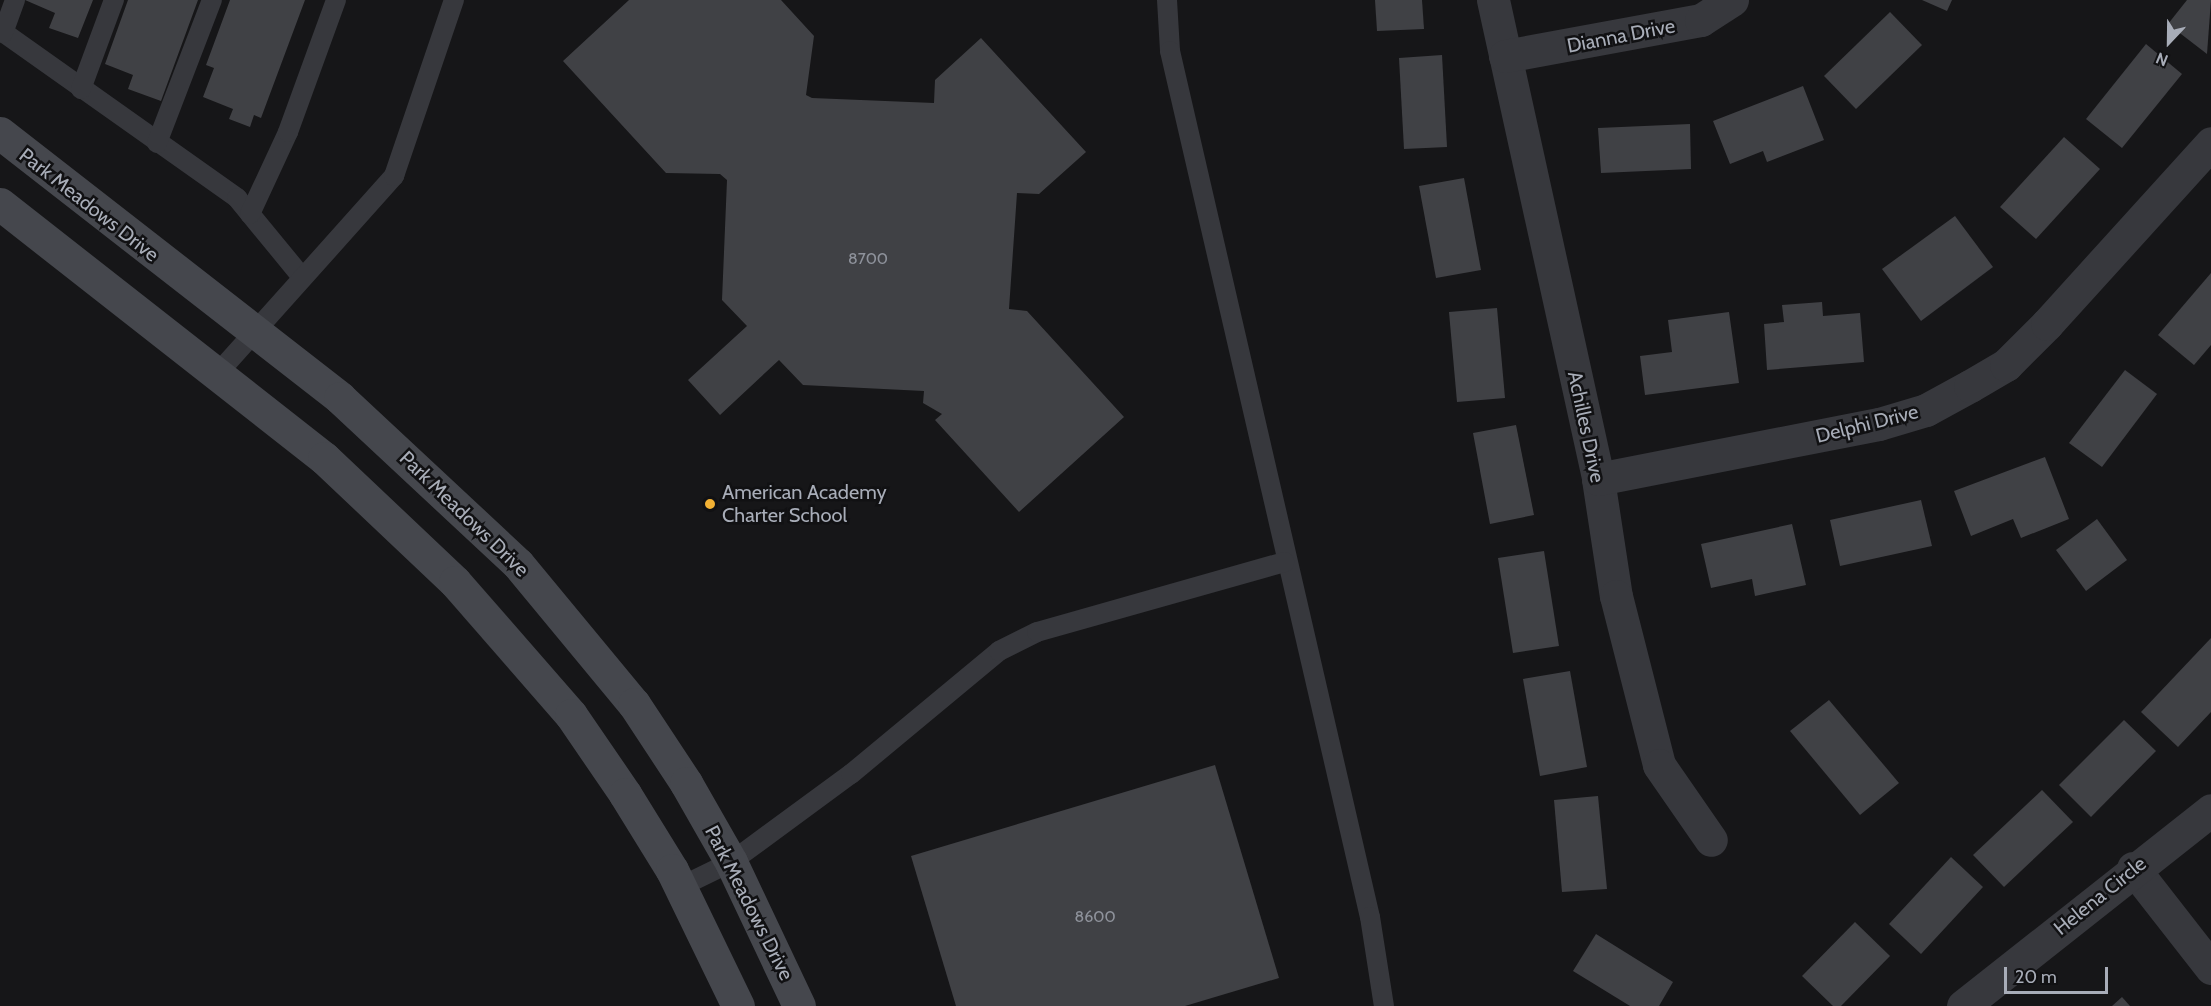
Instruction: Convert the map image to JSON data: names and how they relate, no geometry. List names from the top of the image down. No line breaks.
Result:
{"streets":{"main road":["Park Meadows Drive"],"street":["Dianna Drive","Delphi Drive","Achilles Drive","Helena Circle"]},"crossings":[["Dianna Drive","Achilles Drive"],["Delphi Drive","Achilles Drive"]],"places":["American Academy Charter School"],"house_numbers":["8700","8600"],"scale_bar":"20 m","north":"bottom"}
